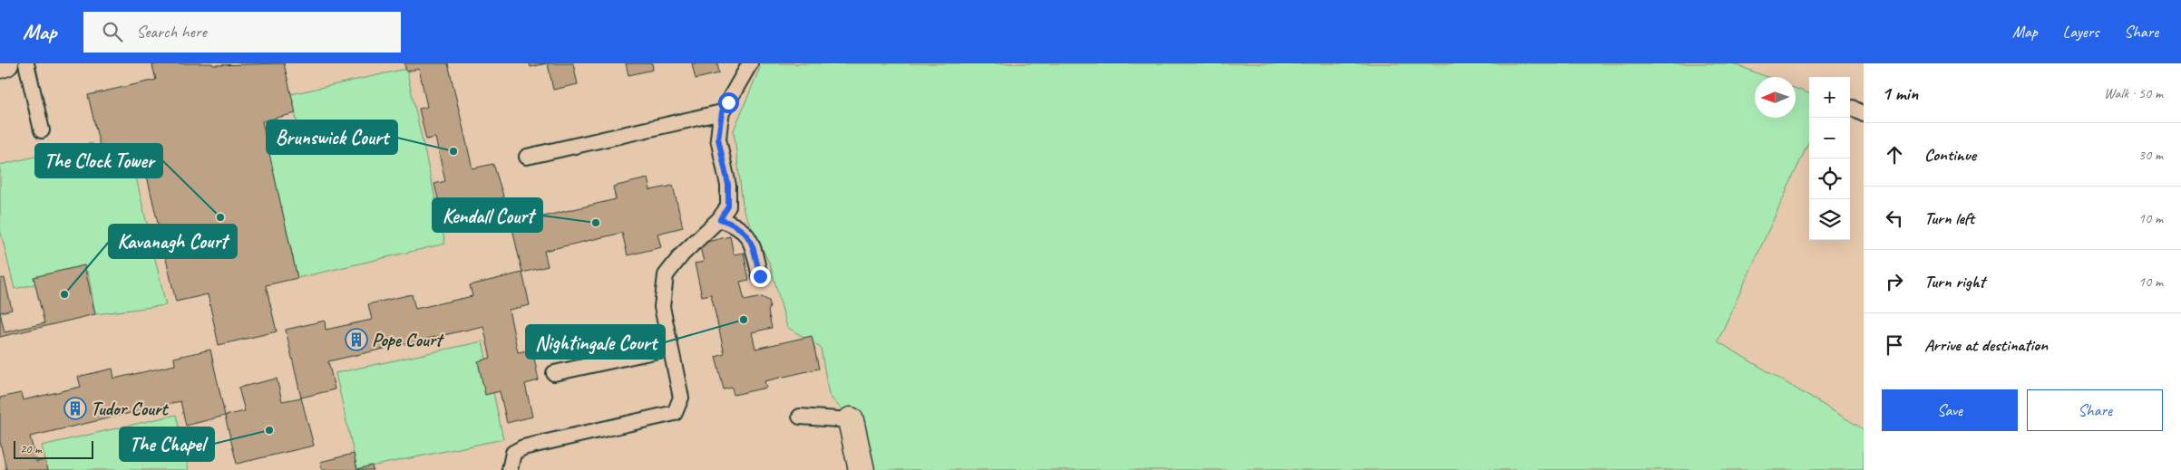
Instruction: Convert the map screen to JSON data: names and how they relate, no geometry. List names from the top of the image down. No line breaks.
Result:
{"places":{"other":["Brunswick Court","The Clock Tower","Kendall Court","Kavanagh Court","Nightingale Court","The Chapel"],"building":["Pope Court","Tudor Court"]},"scale_bar":"20 m","north":"left","page":{"header":"Map","search":"Search here","nav":["Map","Layers","Share"],"heading":["1 min","Walk · 50 m"],"map_buttons":["+","−"],"list":[["Continue","30 m"],["Turn left","10 m"],["Turn right","10 m"],"Arrive at destination"],"buttons":["Save","Share"],"scale":"20 m"}}
